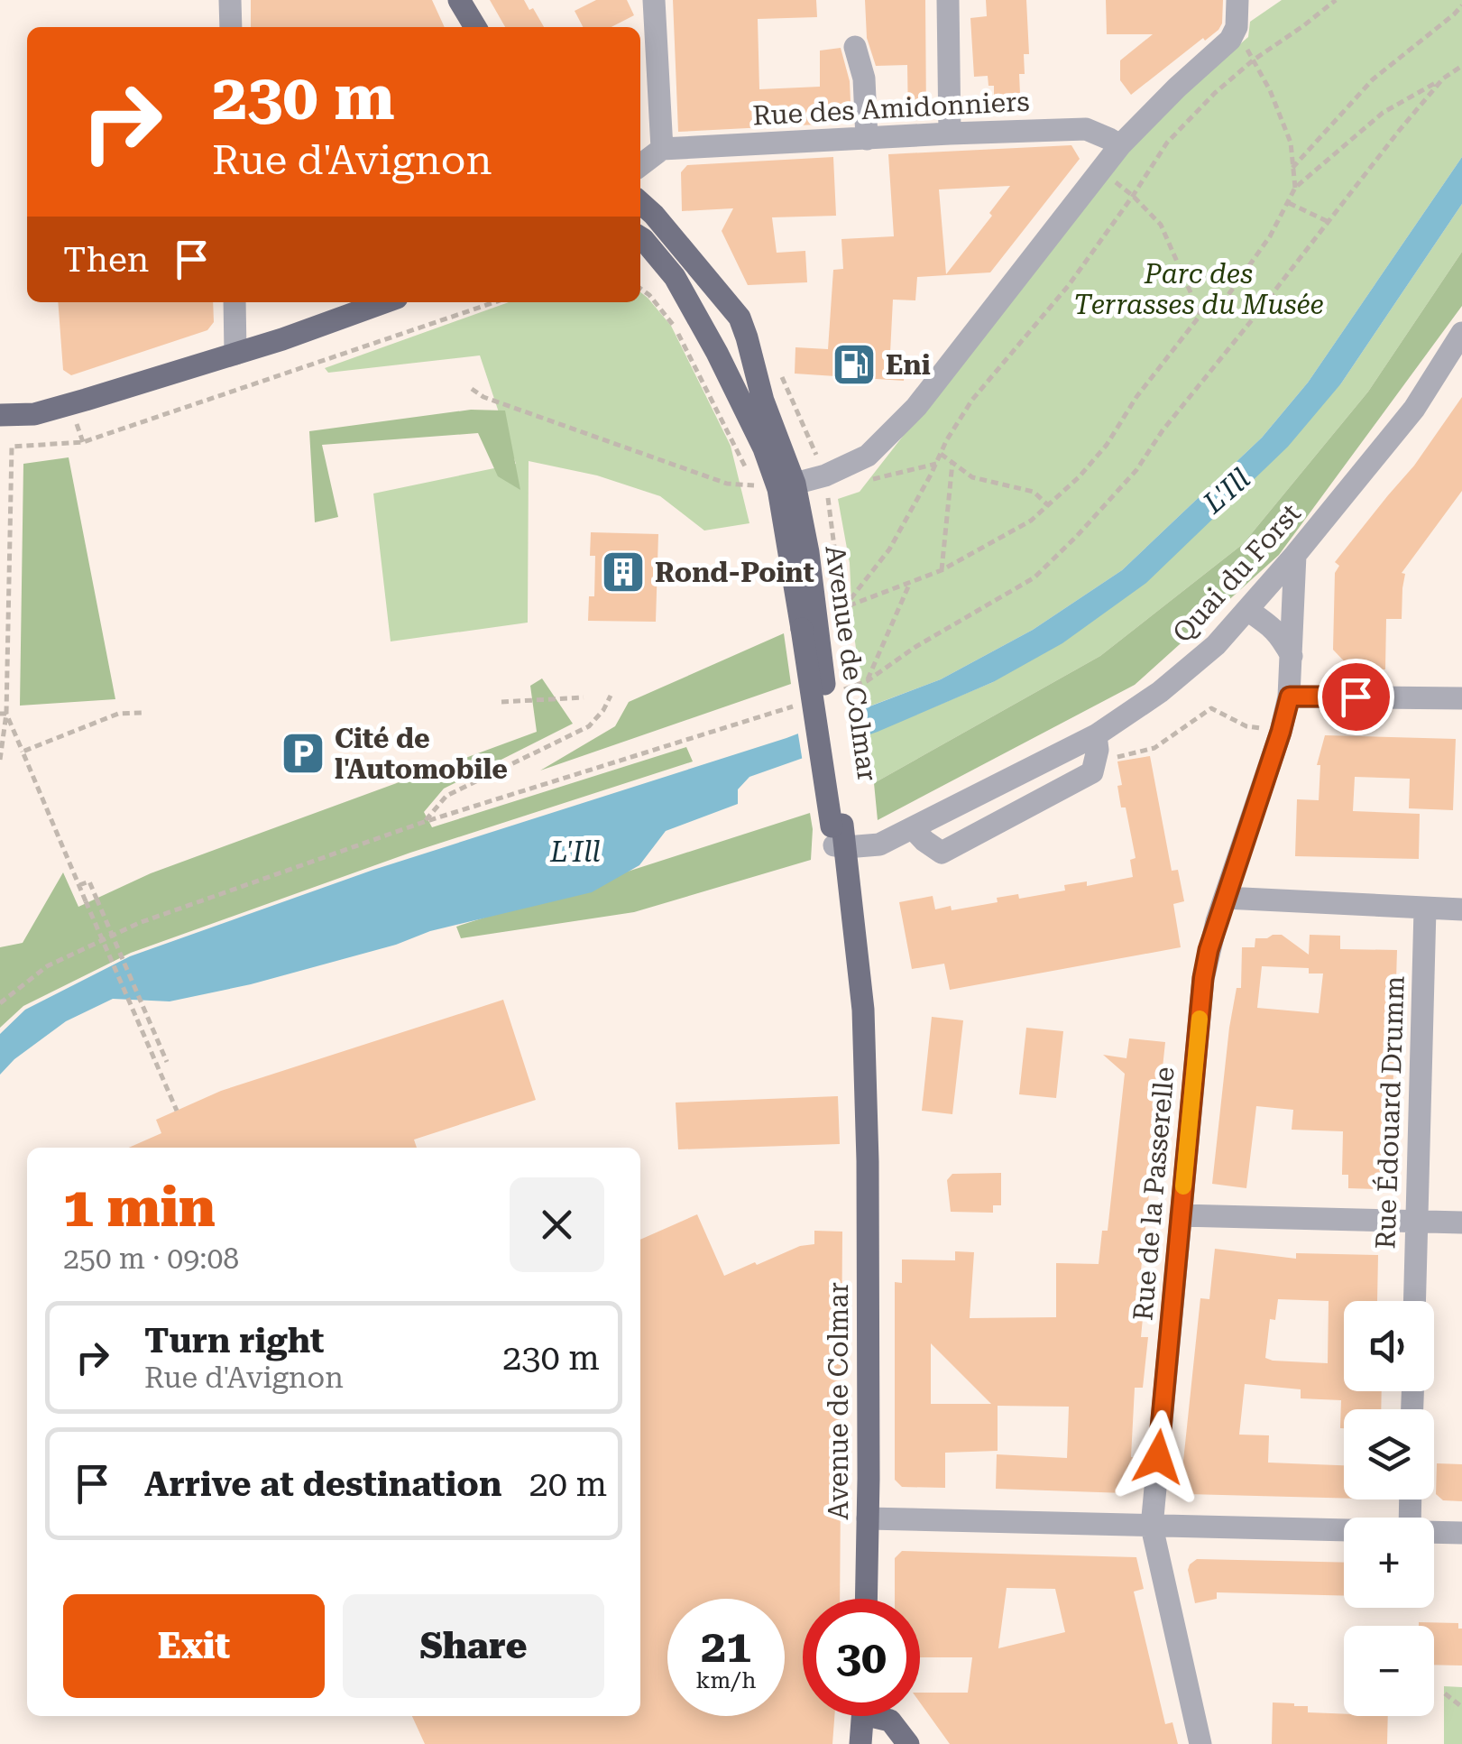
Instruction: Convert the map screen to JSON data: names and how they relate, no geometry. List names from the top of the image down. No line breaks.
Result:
{"streets":{"main road":["Avenue de Colmar"],"street":["Rue des Amidonniers","Quai du Forst","Rue Édouard Drumm","Rue de la Passerelle"]},"crossings":[["Quai du Forst","Avenue de Colmar"],["Quai du Forst","Rue de la Passerelle"]],"water":["L'Ill"],"parks":["Parc des Terrasses du Musée"],"places":{"fuel station":["Eni"],"building":["Rond-Point"],"parking":["Cité de l'Automobile"]},"page":{"turn":["230 m","Rue d'Avignon"],"then":"Then","heading":["1 min","250 m · 09:08"],"map_buttons":["+","−"],"list":[{"name":"Turn right","note":"Rue d'Avignon","value":"230 m"},{"name":"Arrive at destination","value":"20 m"}],"buttons":["Exit","Share"],"speed":"21 km/h","limit":"30"}}
